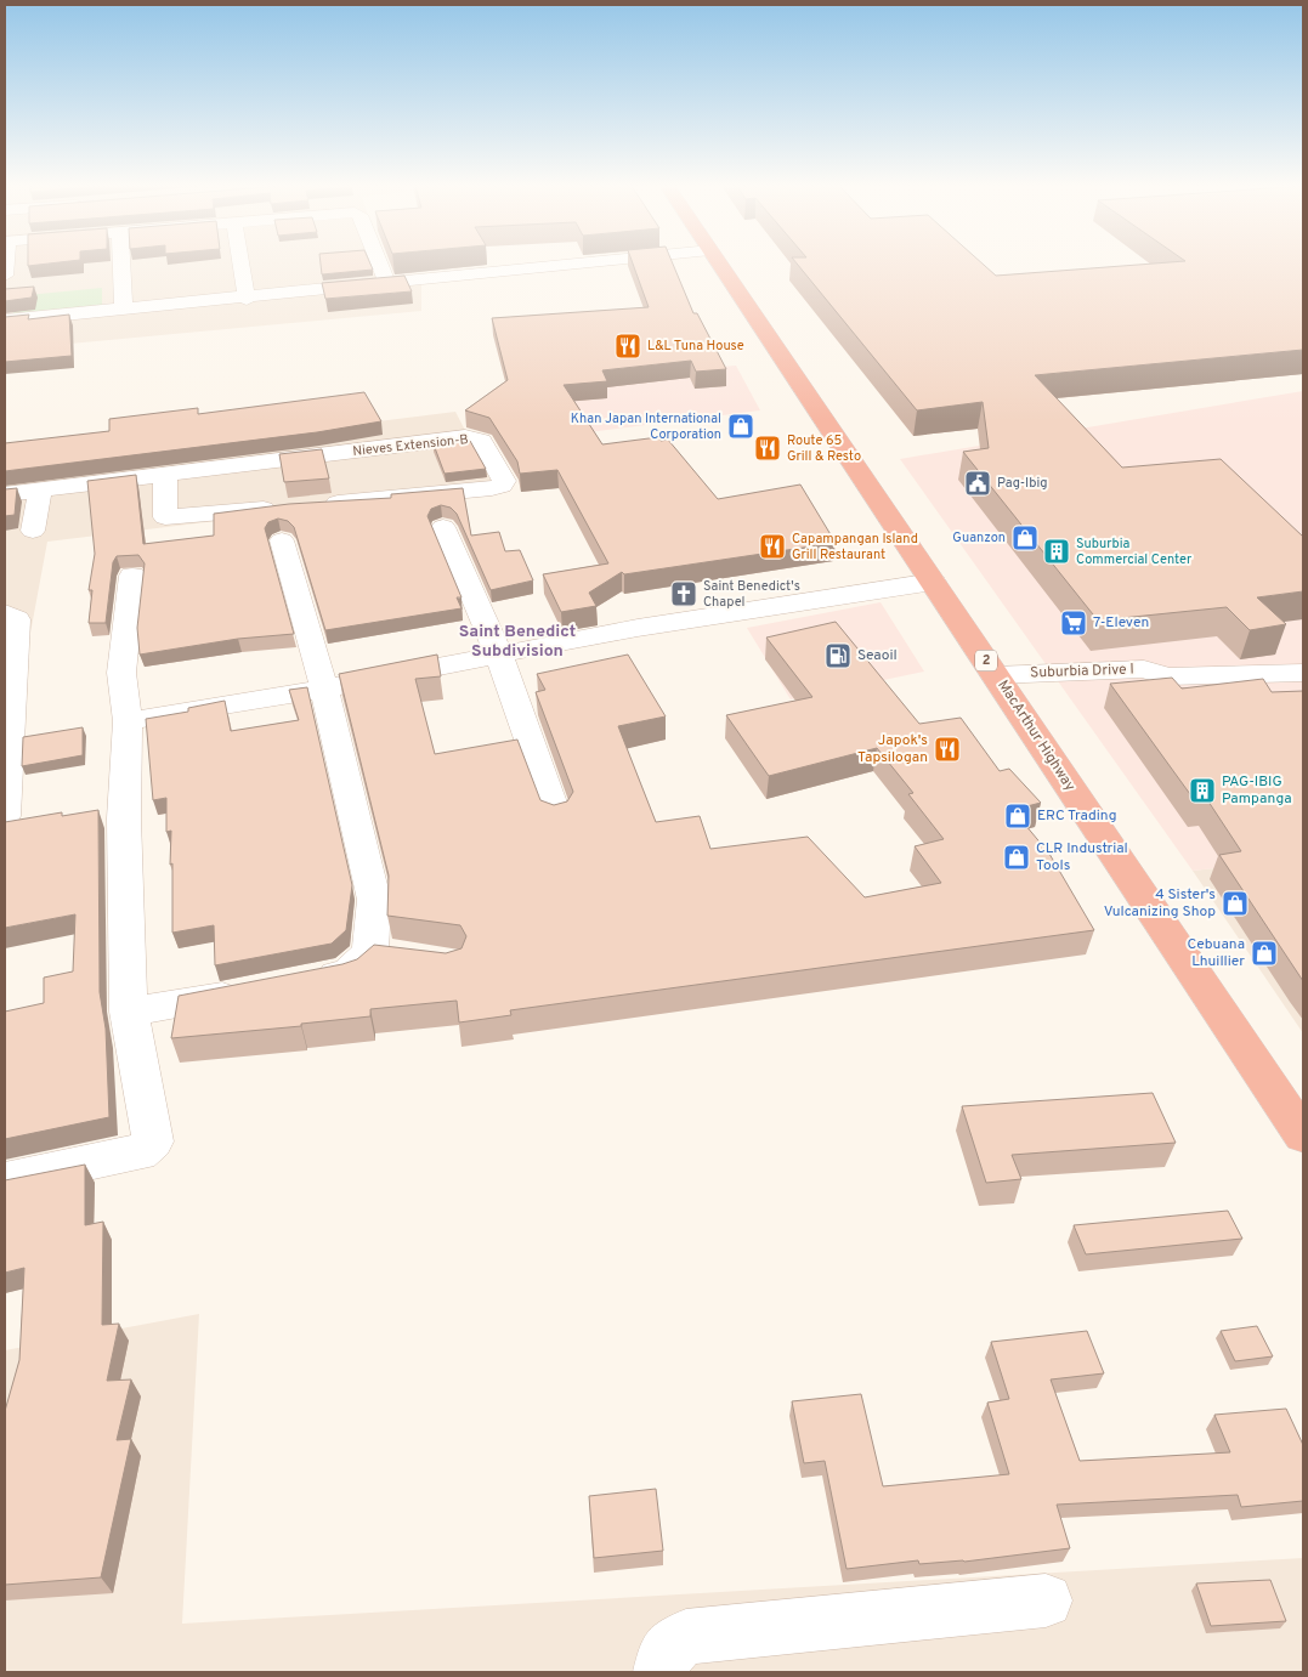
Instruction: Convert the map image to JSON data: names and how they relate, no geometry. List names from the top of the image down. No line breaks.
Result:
{"streets":{"highway":["2","MacArthur Highway"],"street":["Nieves Extension-B","Suburbia Drive I"]},"crossings":[["Suburbia Drive I","MacArthur Highway"]],"districts":["Saint Benedict Subdivision"],"places":{"restaurant":["L&L Tuna House","Route 65 Grill & Resto","Capampangan Island Grill Restaurant","Japok's Tapsilogan"],"shop":["Khan Japan International Corporation","Guanzon","ERC Trading","CLR Industrial Tools","4 Sister's Vulcanizing Shop","Cebuana Lhuillier"],"public building":["Pag-Ibig"],"building":["Suburbia Commercial Center","PAG-IBIG Pampanga"],"church":["Saint Benedict's Chapel"],"supermarket":["7-Eleven"],"fuel station":["Seaoil"]}}
